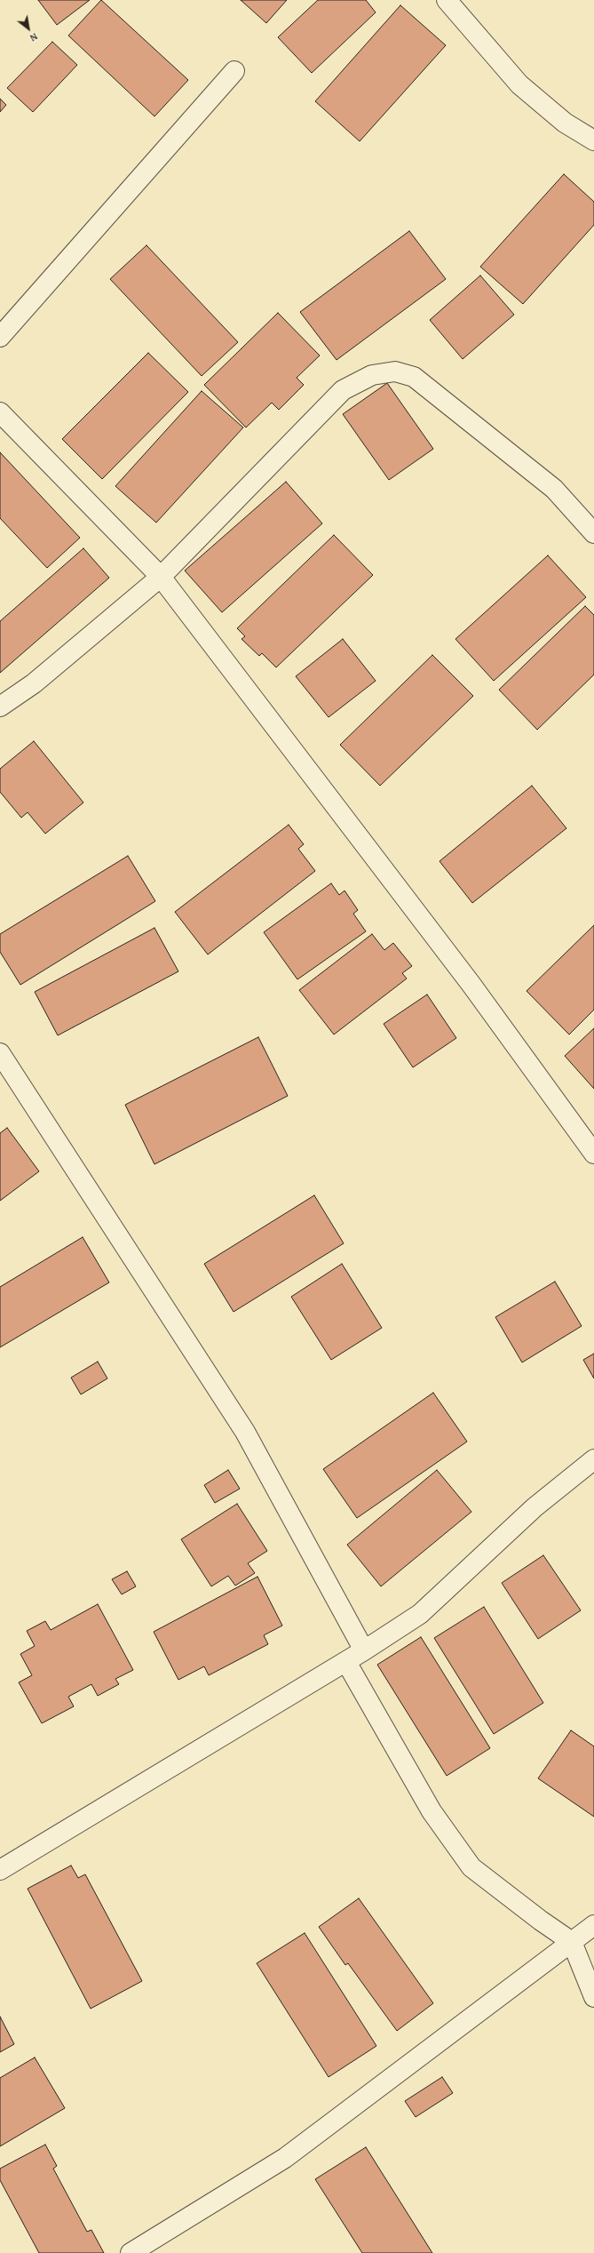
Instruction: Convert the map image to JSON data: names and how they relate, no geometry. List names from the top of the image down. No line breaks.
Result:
{"north":"bottom right"}
